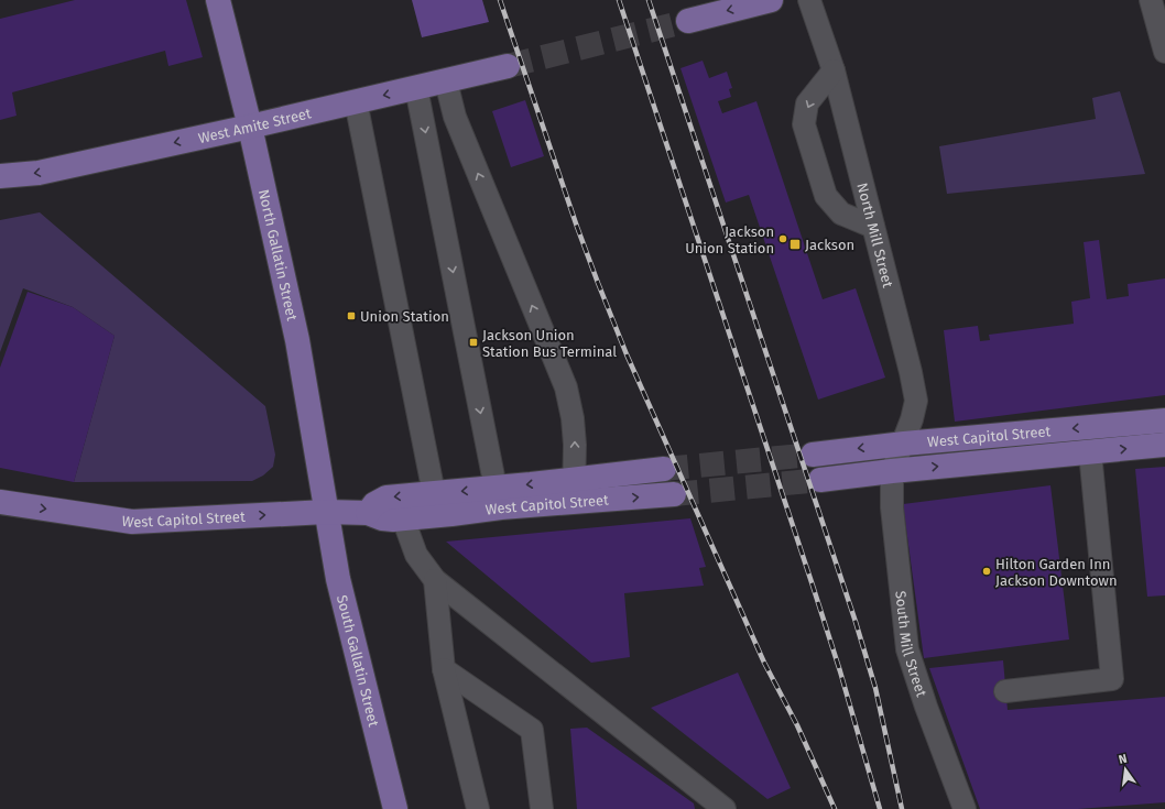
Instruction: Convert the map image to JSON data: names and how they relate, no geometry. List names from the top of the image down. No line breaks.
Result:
{"streets":{"main road":["West Amite Street","North Gallatin Street","West Capitol Street","South Gallatin Street"],"street":["North Mill Street","South Mill Street"]},"crossings":[["West Amite Street","North Gallatin Street"],["North Mill Street","West Capitol Street"],["North Mill Street","South Mill Street"],["North Gallatin Street","West Capitol Street"],["North Gallatin Street","South Gallatin Street"],["West Capitol Street","South Mill Street"],["West Capitol Street","South Gallatin Street"]],"one_way":["West Amite Street"],"places":{"other":["Jackson Union Station","Hilton Garden Inn Jackson Downtown"],"transit":["Jackson","Union Station","Jackson Union Station Bus Terminal"]},"north":"top"}
